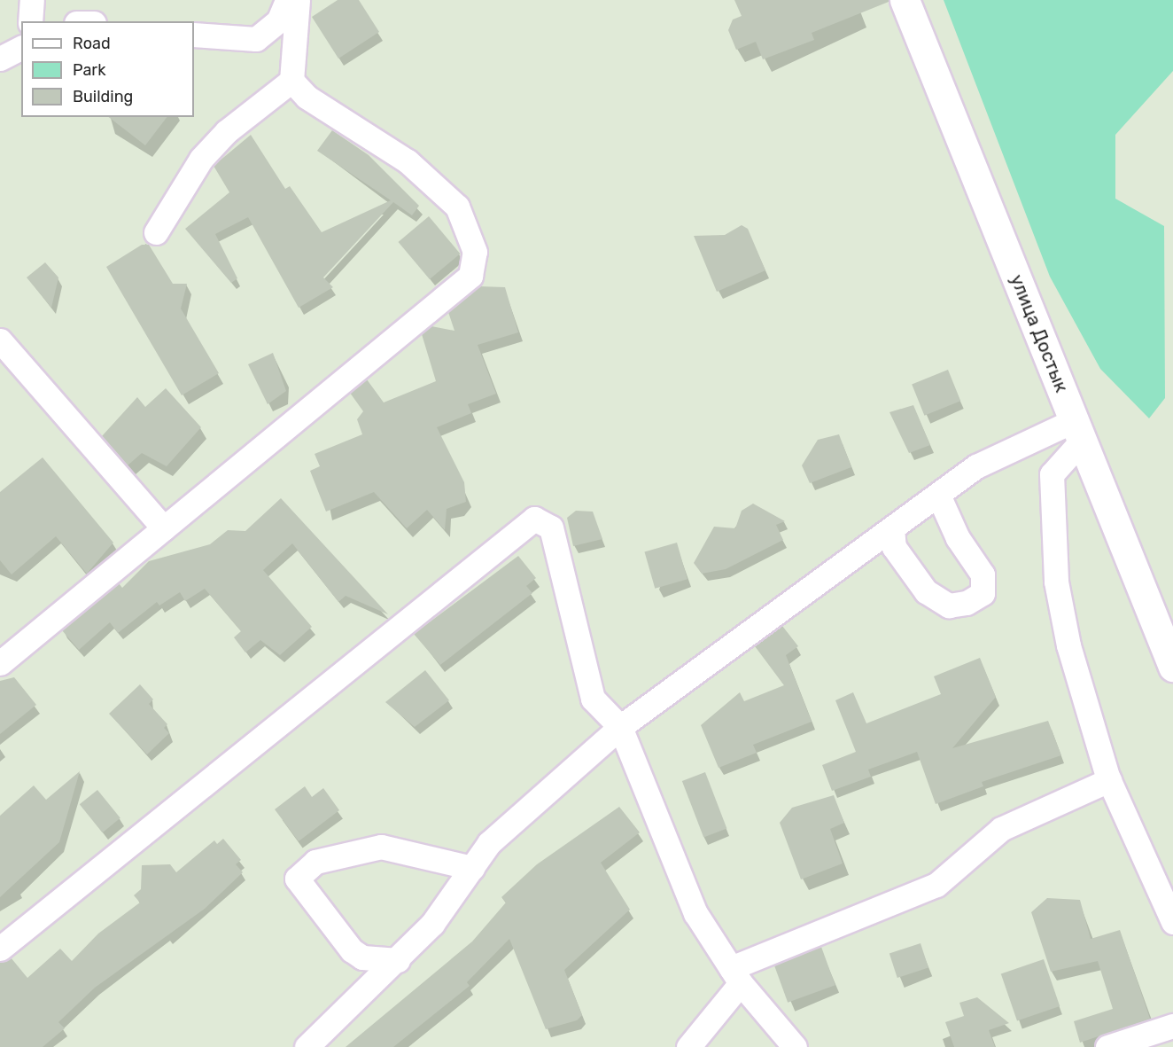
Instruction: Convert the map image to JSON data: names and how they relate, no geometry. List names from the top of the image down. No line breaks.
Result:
{"streets":{"main road":["улица Достык"]},"legend":["Road","Park","Building"]}
